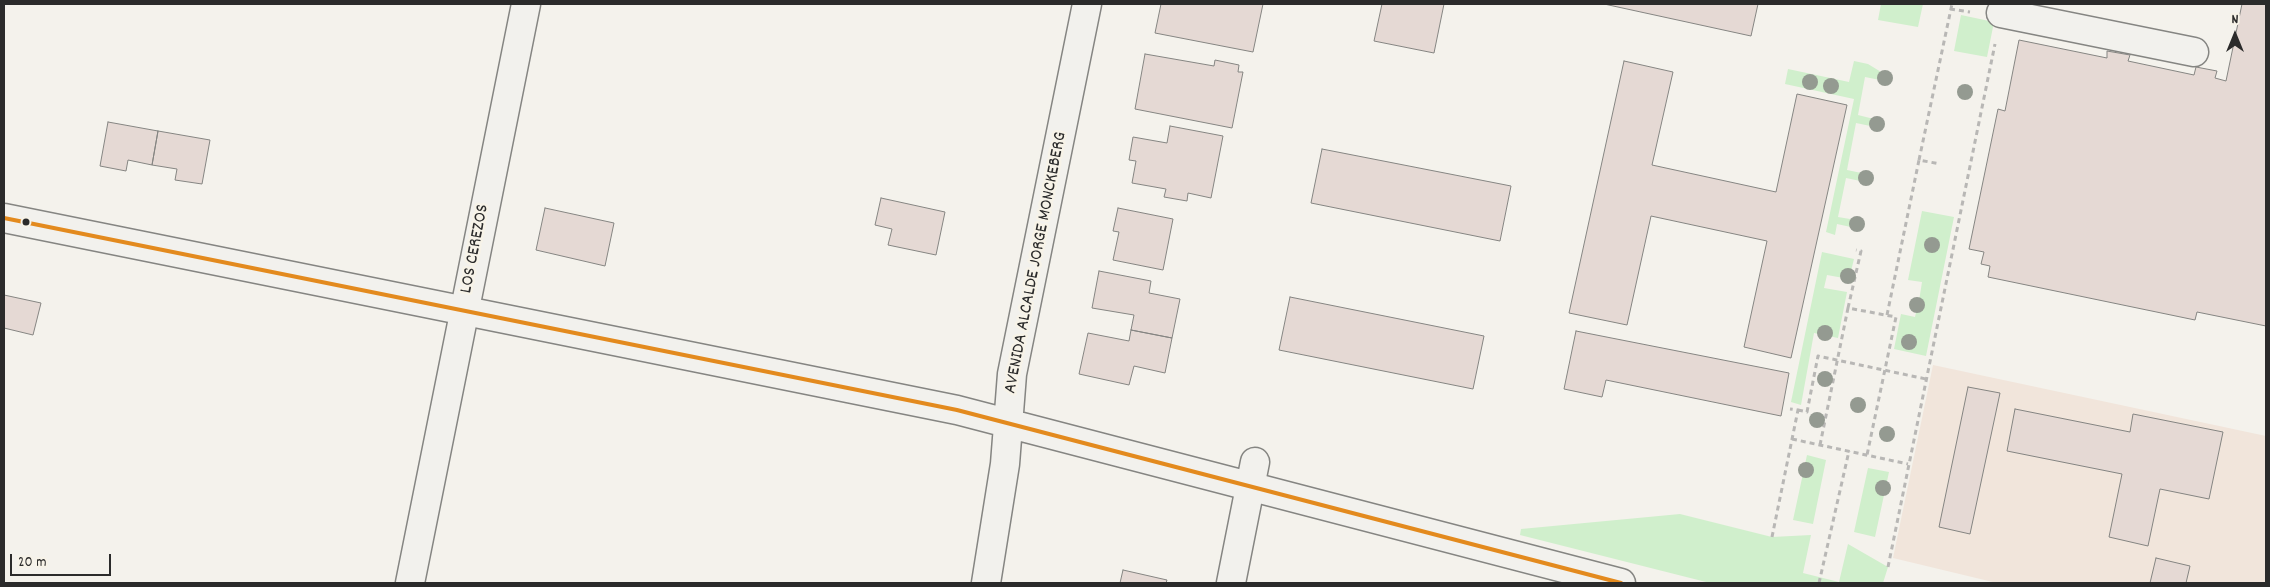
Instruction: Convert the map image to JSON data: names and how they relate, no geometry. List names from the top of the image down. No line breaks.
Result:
{"streets":{"main road":["LOS CEREZOS","AVENIDA ALCALDE JORGE MONCKEBERG"]},"scale_bar":"20 m","north":"top"}
